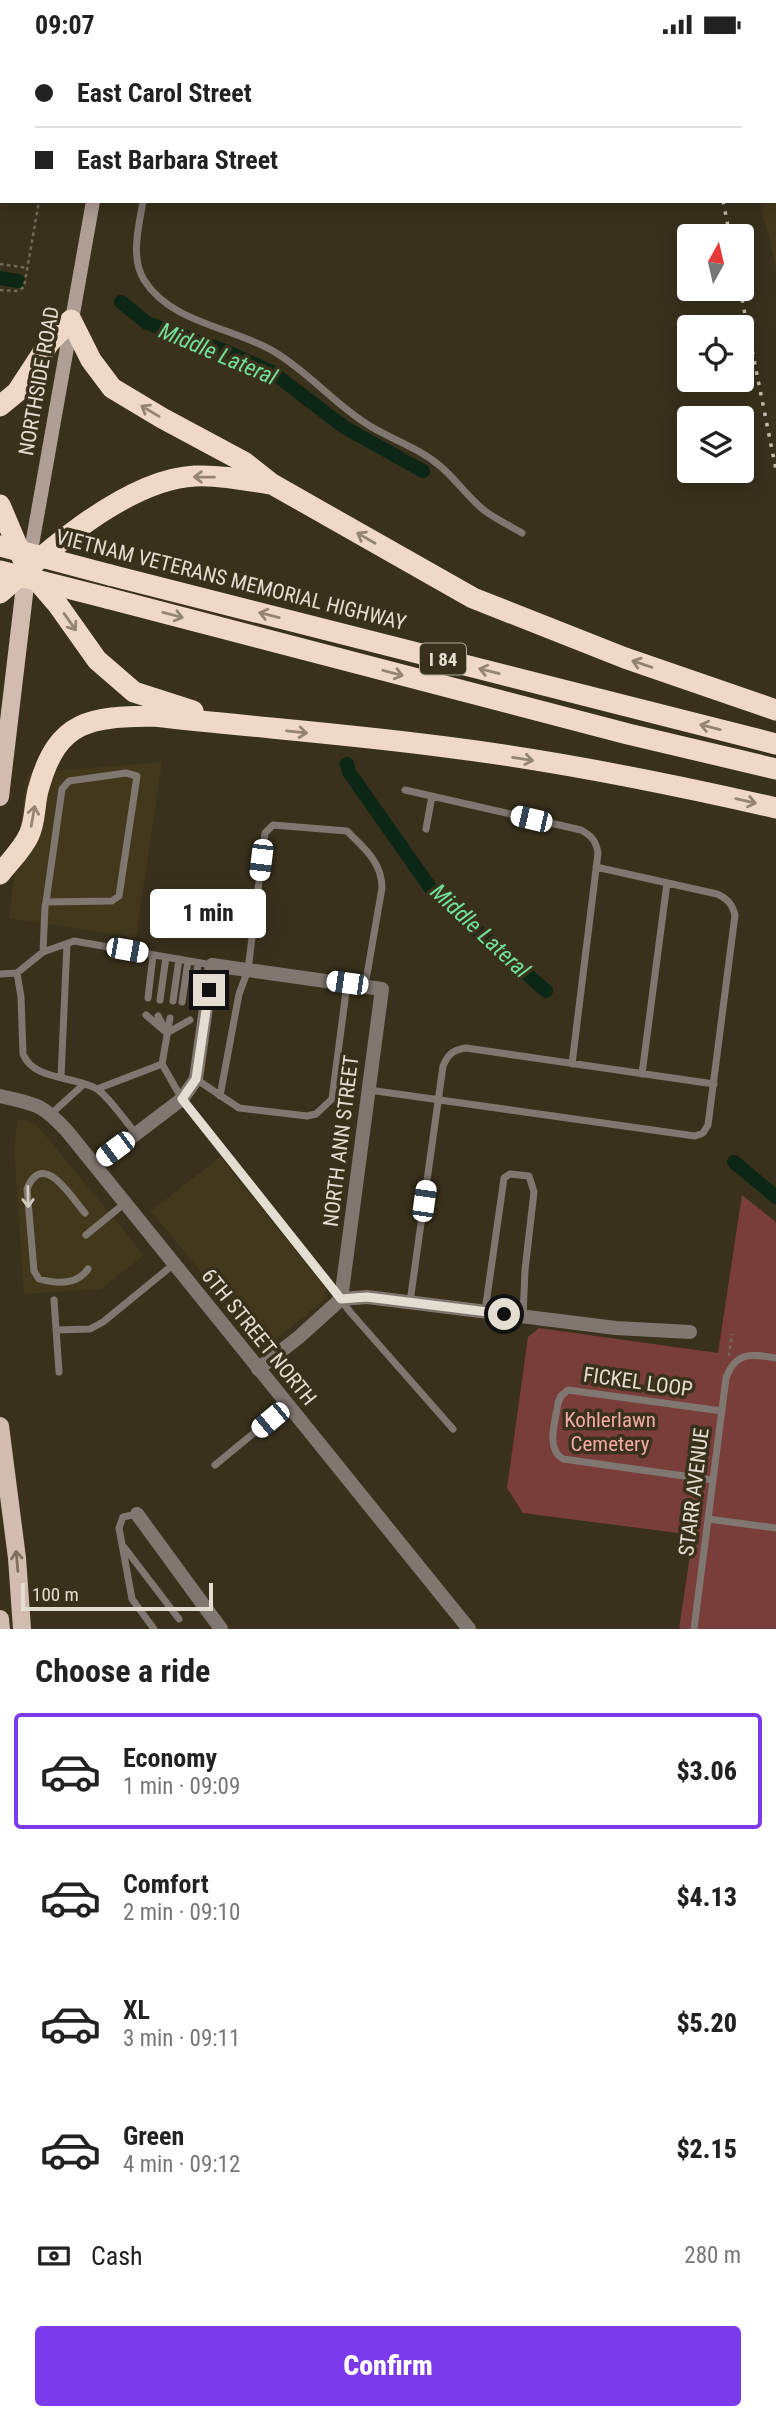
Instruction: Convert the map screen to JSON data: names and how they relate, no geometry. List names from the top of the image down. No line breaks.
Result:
{"streets":{"highway":["VIETNAM VETERANS MEMORIAL HIGHWAY","I 84"],"main road":["NORTHSIDE ROAD"],"street":["NORTH ANN STREET","6TH STREET NORTH"],"lane":["FICKEL LOOP","STARR AVENUE"]},"crossings":[["FICKEL LOOP","STARR AVENUE"]],"water":["Middle Lateral"],"parks":["Kohlerlawn Cemetery"],"scale_bar":"100 m","north":"top","page":{"status":"09:07","banner":["East Carol Street","East Barbara Street"],"bubble":"1 min","scale":"100 m","heading":"Choose a ride","list":[{"name":"Economy","note":"1 min · 09:09","value":"$3.06"},{"name":"Comfort","note":"2 min · 09:10","value":"$4.13"},{"name":"XL","note":"3 min · 09:11","value":"$5.20"},{"name":"Green","note":"4 min · 09:12","value":"$2.15"}],"pay":["Cash","280 m"],"buttons":"Confirm"}}
